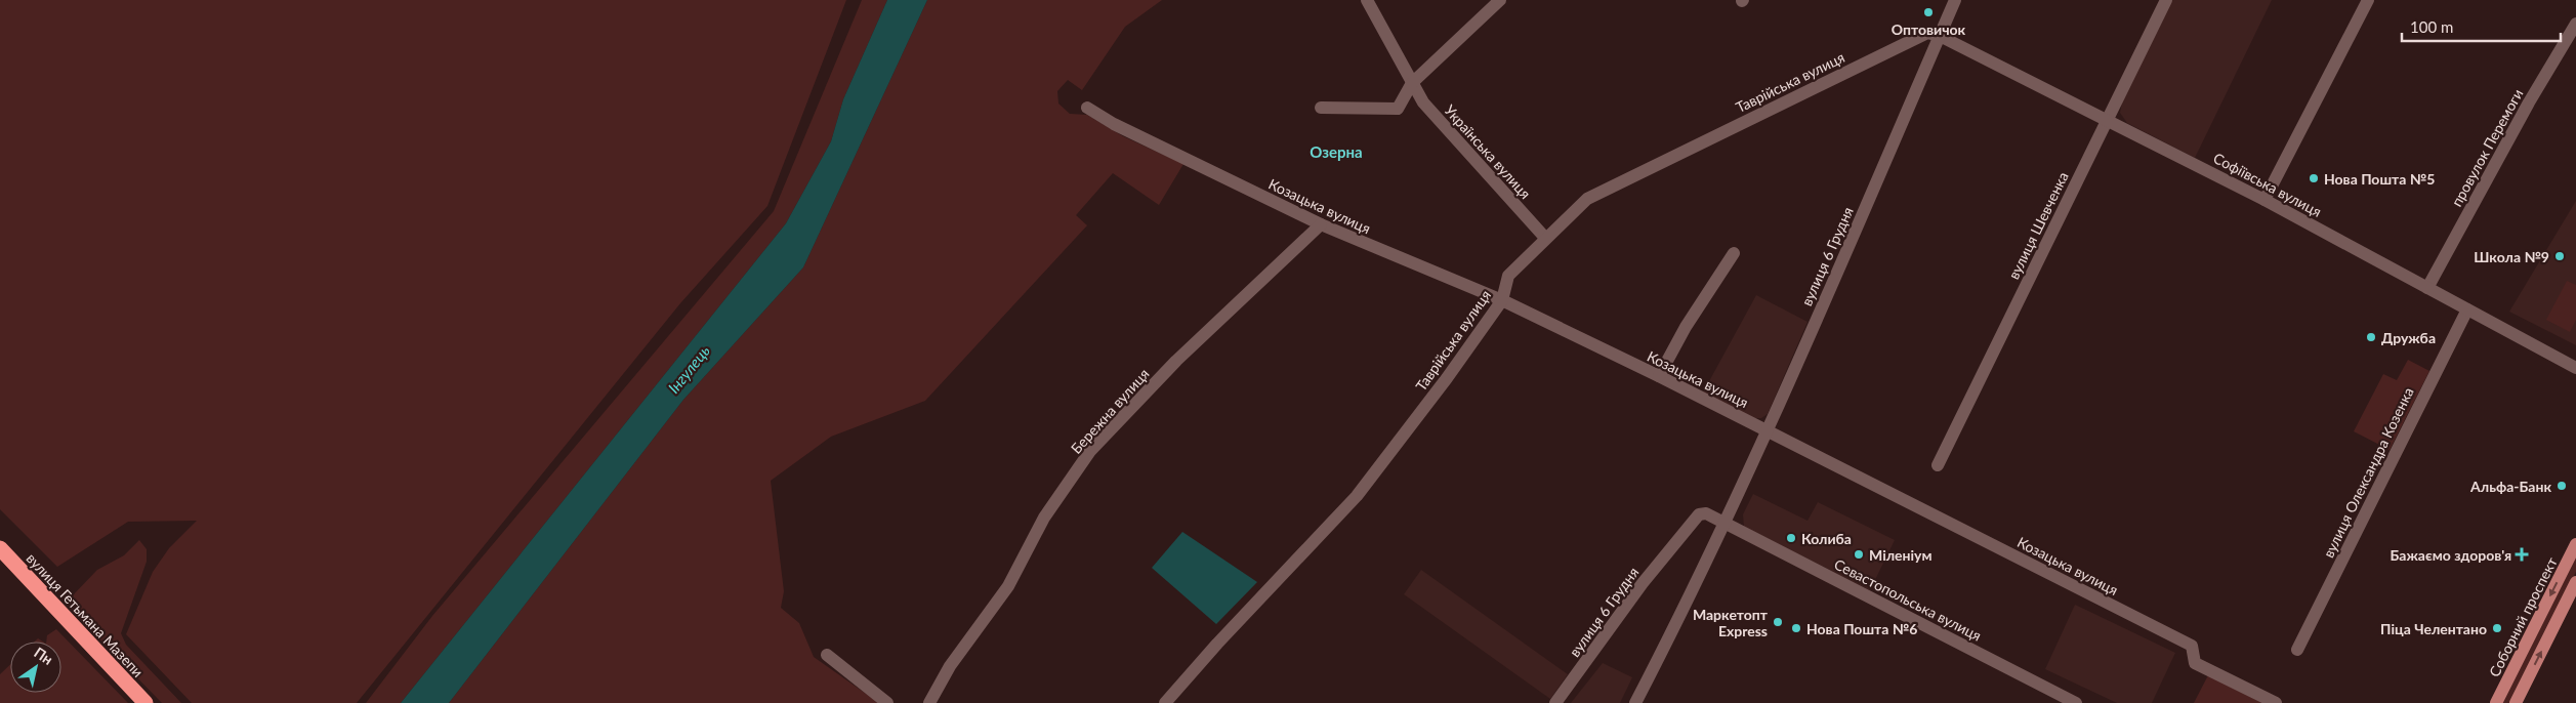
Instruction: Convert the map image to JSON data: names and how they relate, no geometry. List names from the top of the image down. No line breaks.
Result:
{"streets":{"highway":["вулиця Гетьмана Мазепи"],"main road":["Соборний проспект"],"street":["Таврійська вулиця","провулок Перемоги","Українська вулиця","Софіївська вулиця","Козацька вулиця","вулиця Шевченка","вулиця 6 Грудня","Бережна вулиця","вулиця Олександра Козенка","Севастопольська вулиця"]},"crossings":[["Таврійська вулиця","Українська вулиця"],["Таврійська вулиця","Софіївська вулиця"],["Таврійська вулиця","Козацька вулиця"],["Таврійська вулиця","вулиця 6 Грудня"],["провулок Перемоги","Софіївська вулиця"],["Софіївська вулиця","вулиця Шевченка"],["Софіївська вулиця","вулиця 6 Грудня"],["Софіївська вулиця","вулиця Олександра Козенка"],["Козацька вулиця","вулиця 6 Грудня"],["Козацька вулиця","Бережна вулиця"],["вулиця 6 Грудня","Севастопольська вулиця"]],"districts":["Озерна"],"water":["Інгулець"],"places":{"other":["Оптовичок","Нова Пошта №5","Школа №9","Дружба","Альфа-Банк","Колиба","Міленіум","Маркетопт Express","Нова Пошта №6","Піца Челентано"],"health":["Бажаємо здоров'я"]},"scale_bar":"100 m","north":"top right"}
